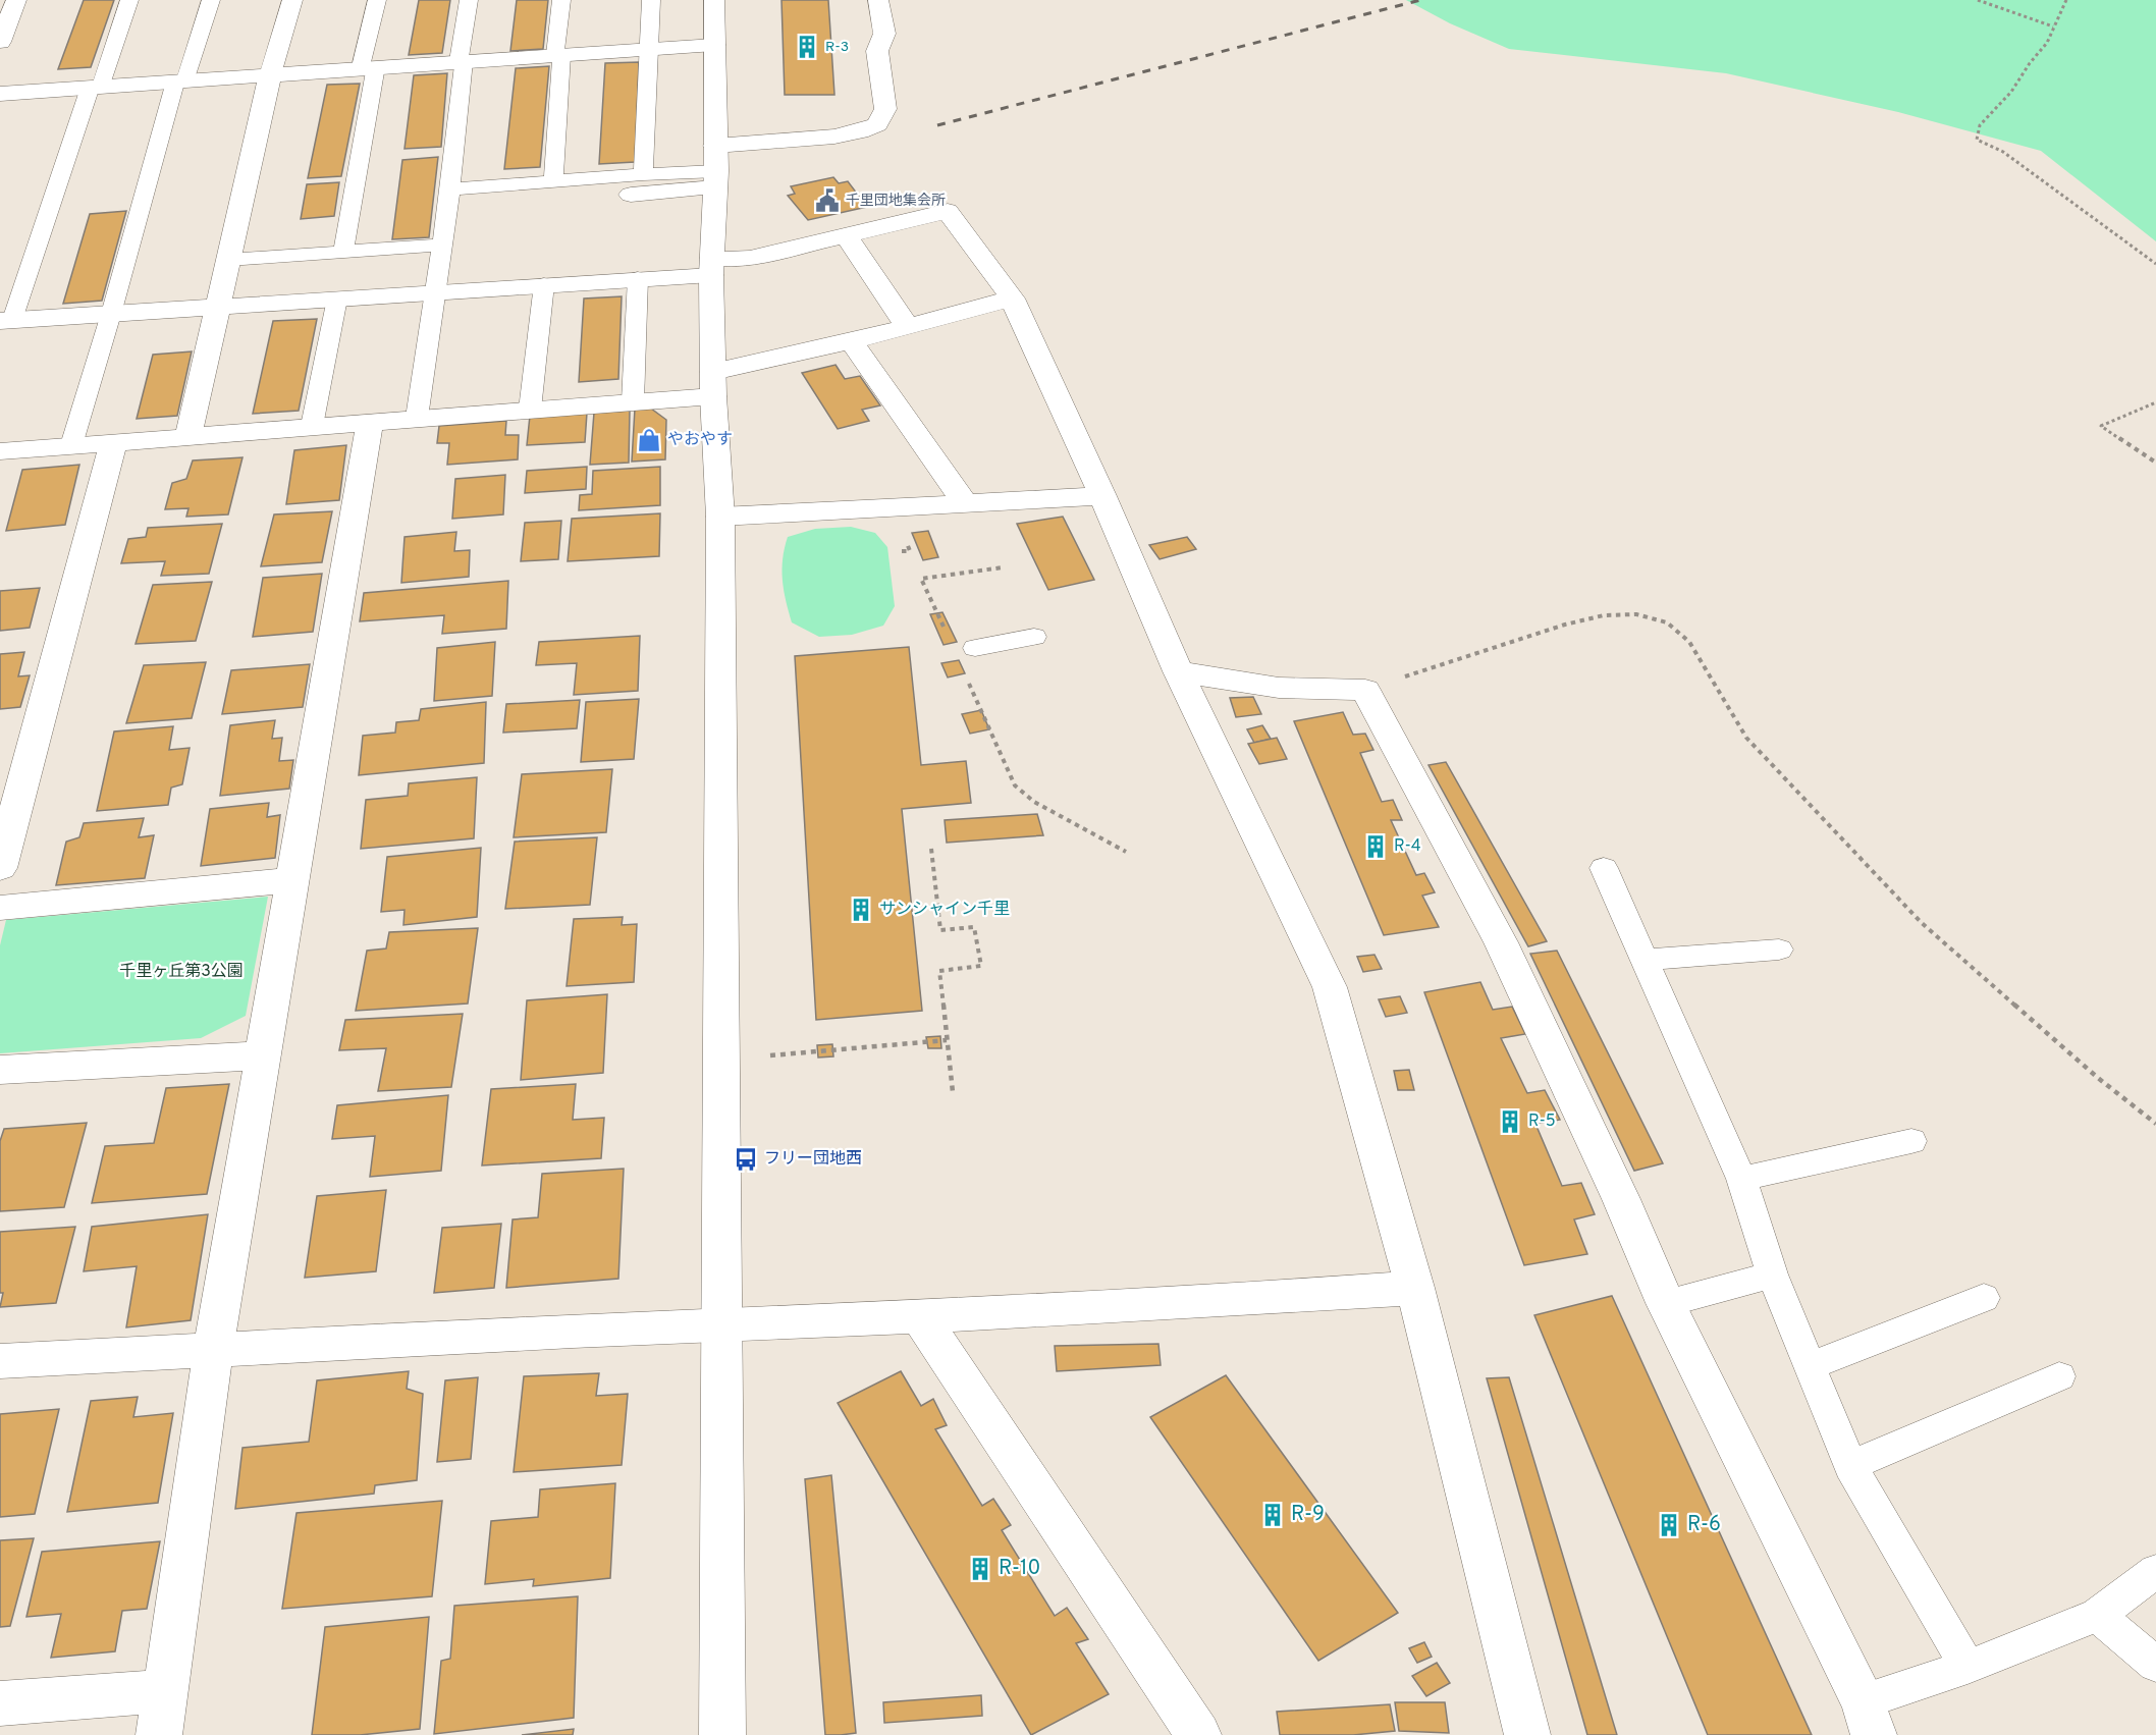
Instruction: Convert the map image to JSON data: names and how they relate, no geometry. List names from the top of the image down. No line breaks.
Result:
{"parks":["千里ヶ丘第3公園"],"places":{"building":["R-3","R-4","サンシャイン千里","R-5","R-9","R-6","R-10"],"public building":["千里団地集会所"],"shop":["やおやす"],"bus stop":["フリー団地西"]}}
